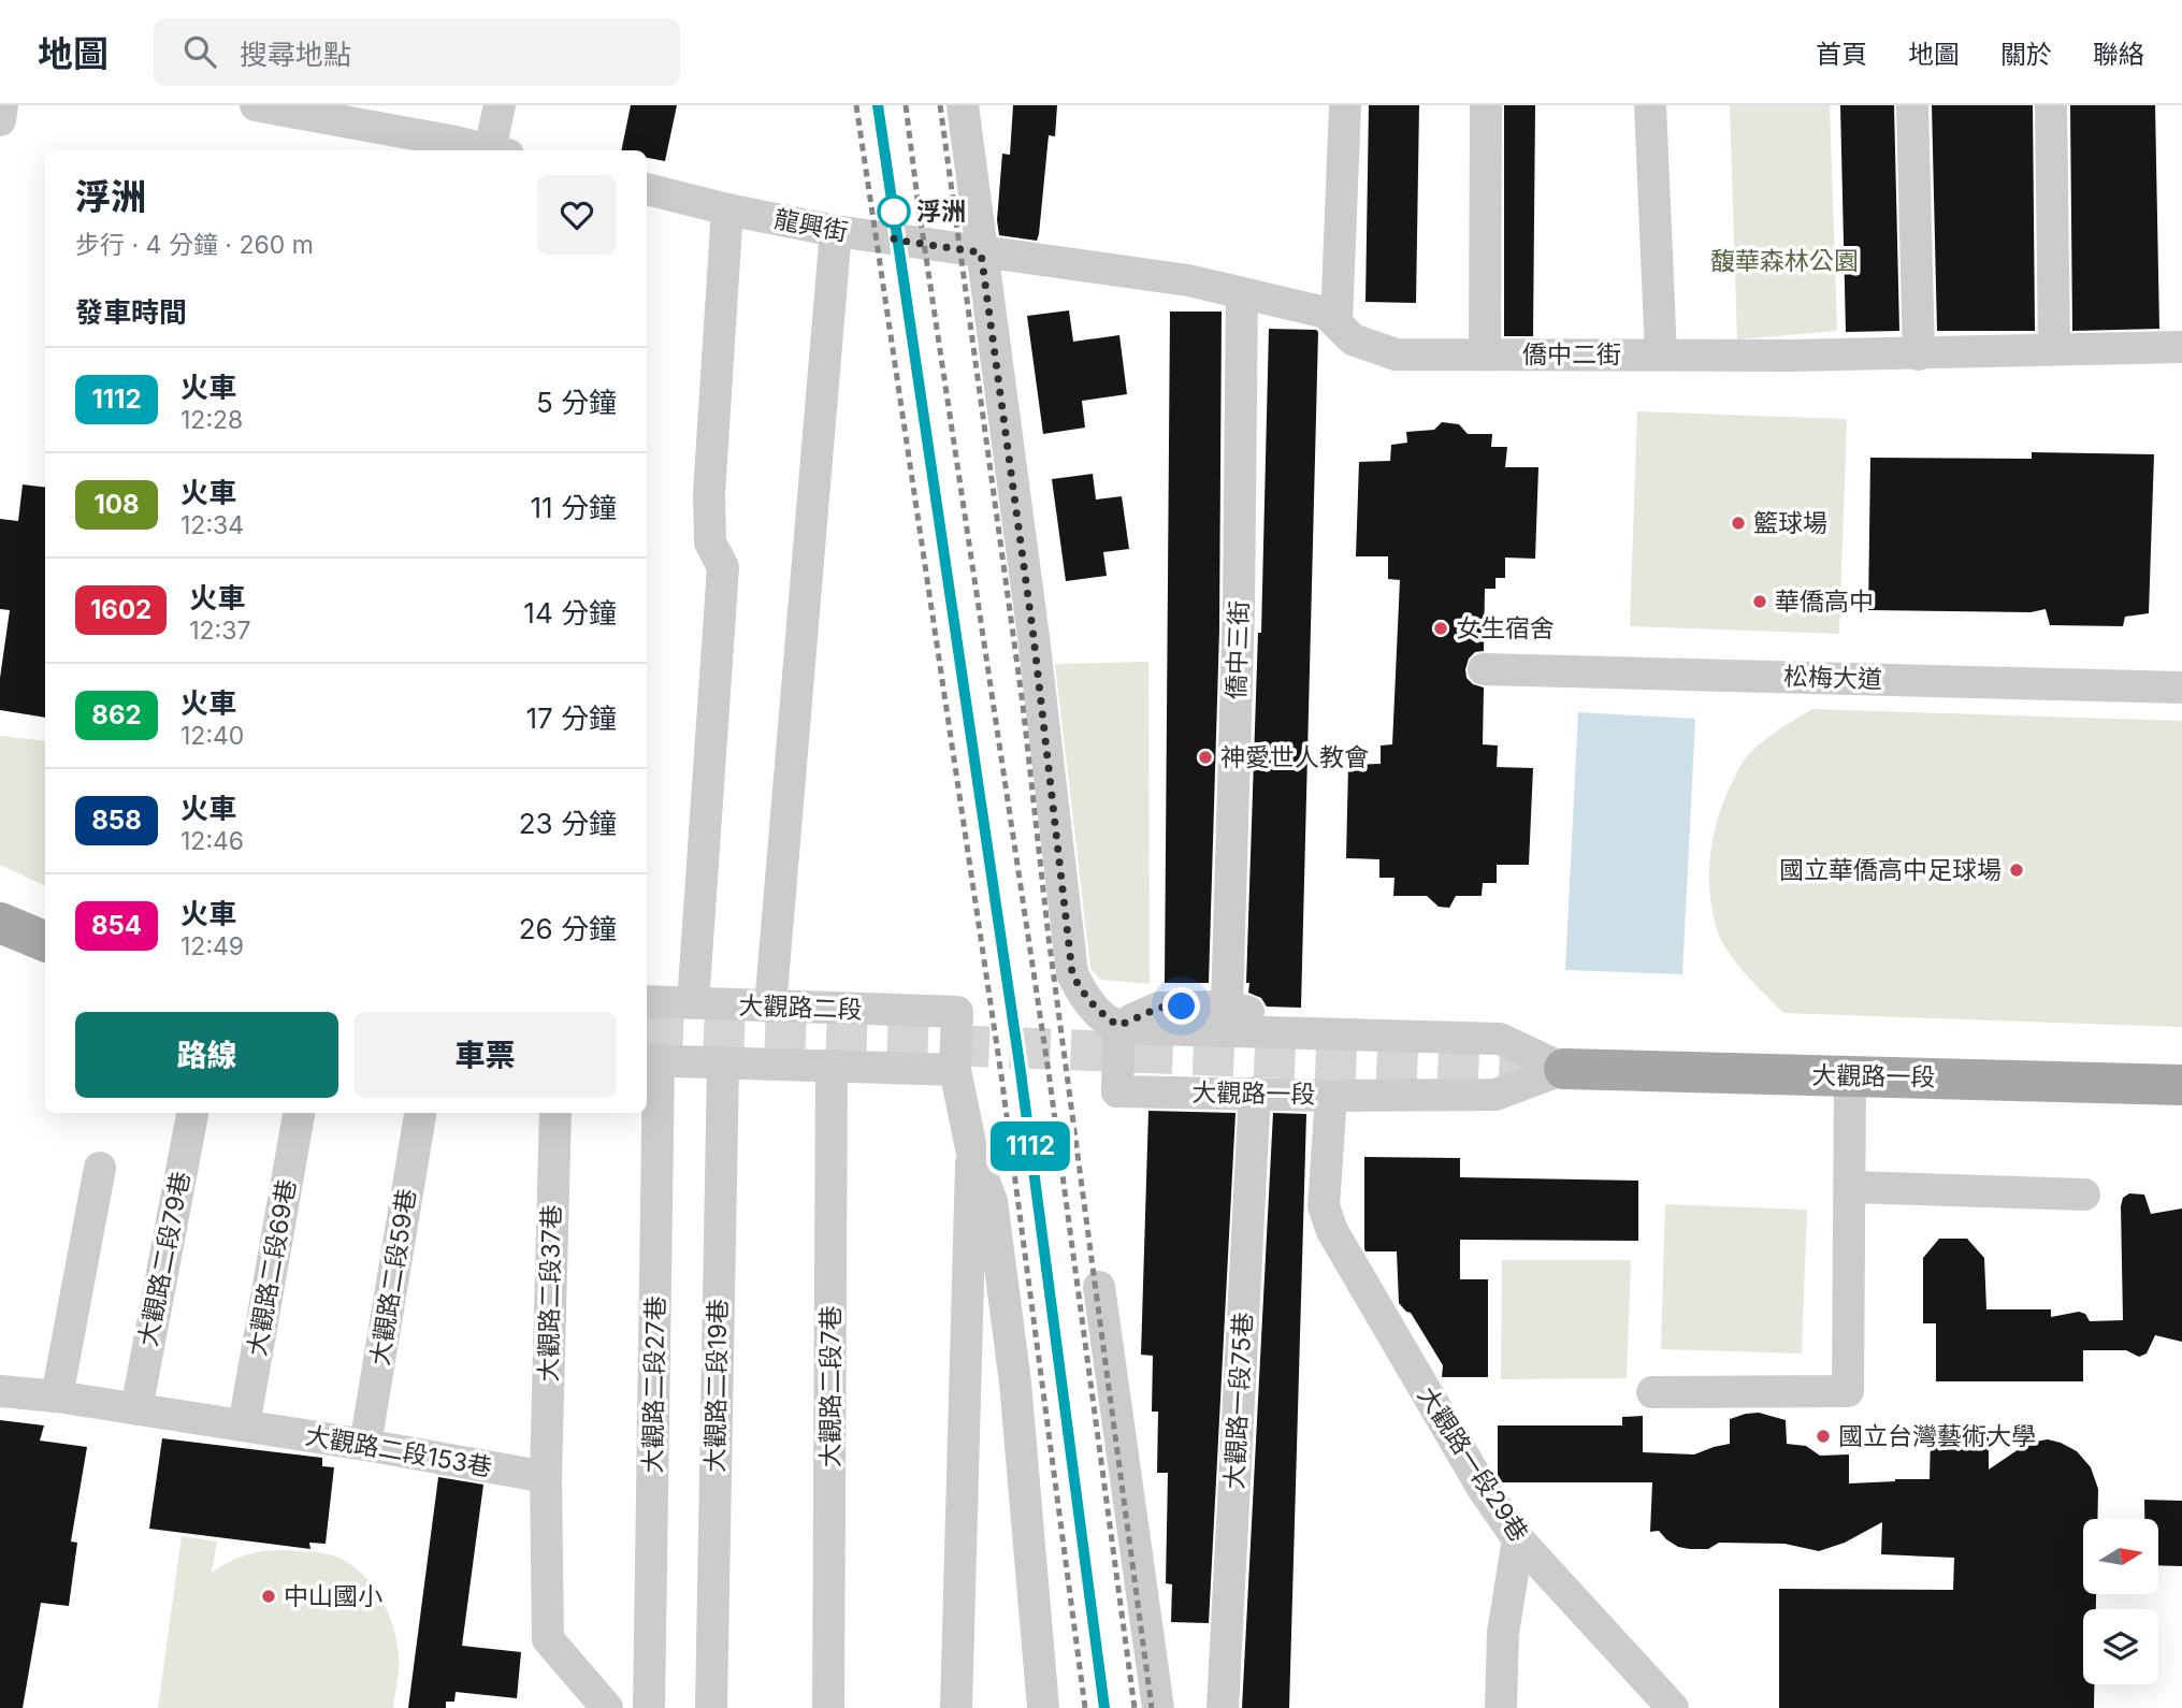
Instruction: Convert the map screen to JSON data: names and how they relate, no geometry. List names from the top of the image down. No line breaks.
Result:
{"streets":{"main road":["大觀路一段"],"street":["龍興街","僑中二街","僑中三街","松梅大道","大觀路二段","大觀路二段79巷","大觀路二段69巷","大觀路二段59巷","大觀路二段37巷","大觀路二段27巷","大觀路二段19巷","大觀路二段7巷","大觀路一段75巷","大觀路二段153巷","大觀路一段29巷"]},"crossings":[["龍興街","僑中二街"],["僑中二街","僑中三街"],["大觀路一段","大觀路一段75巷"],["大觀路一段","大觀路一段29巷"],["大觀路二段79巷","大觀路二段153巷"],["大觀路二段69巷","大觀路二段153巷"],["大觀路二段59巷","大觀路二段153巷"],["大觀路二段37巷","大觀路二段153巷"]],"parks":["馥華森林公園"],"places":["浮洲","籃球場","華僑高中","女生宿舍","神愛世人教會","國立華僑高中足球場","國立台灣藝術大學","中山國小"],"north":"right","page":{"header":"地圖","search":"搜尋地點","nav":["首頁","地圖","關於","聯絡"],"on_map":"1112","heading":[["浮洲","步行 · 4 分鐘 · 260 m"],"發車時間"],"list":[{"mark":"1112","name":"火車","note":"12:28","value":"5 分鐘"},{"mark":"108","name":"火車","note":"12:34","value":"11 分鐘"},{"mark":"1602","name":"火車","note":"12:37","value":"14 分鐘"},{"mark":"862","name":"火車","note":"12:40","value":"17 分鐘"},{"mark":"858","name":"火車","note":"12:46","value":"23 分鐘"},{"mark":"854","name":"火車","note":"12:49","value":"26 分鐘"}],"buttons":["路線","車票"]}}
